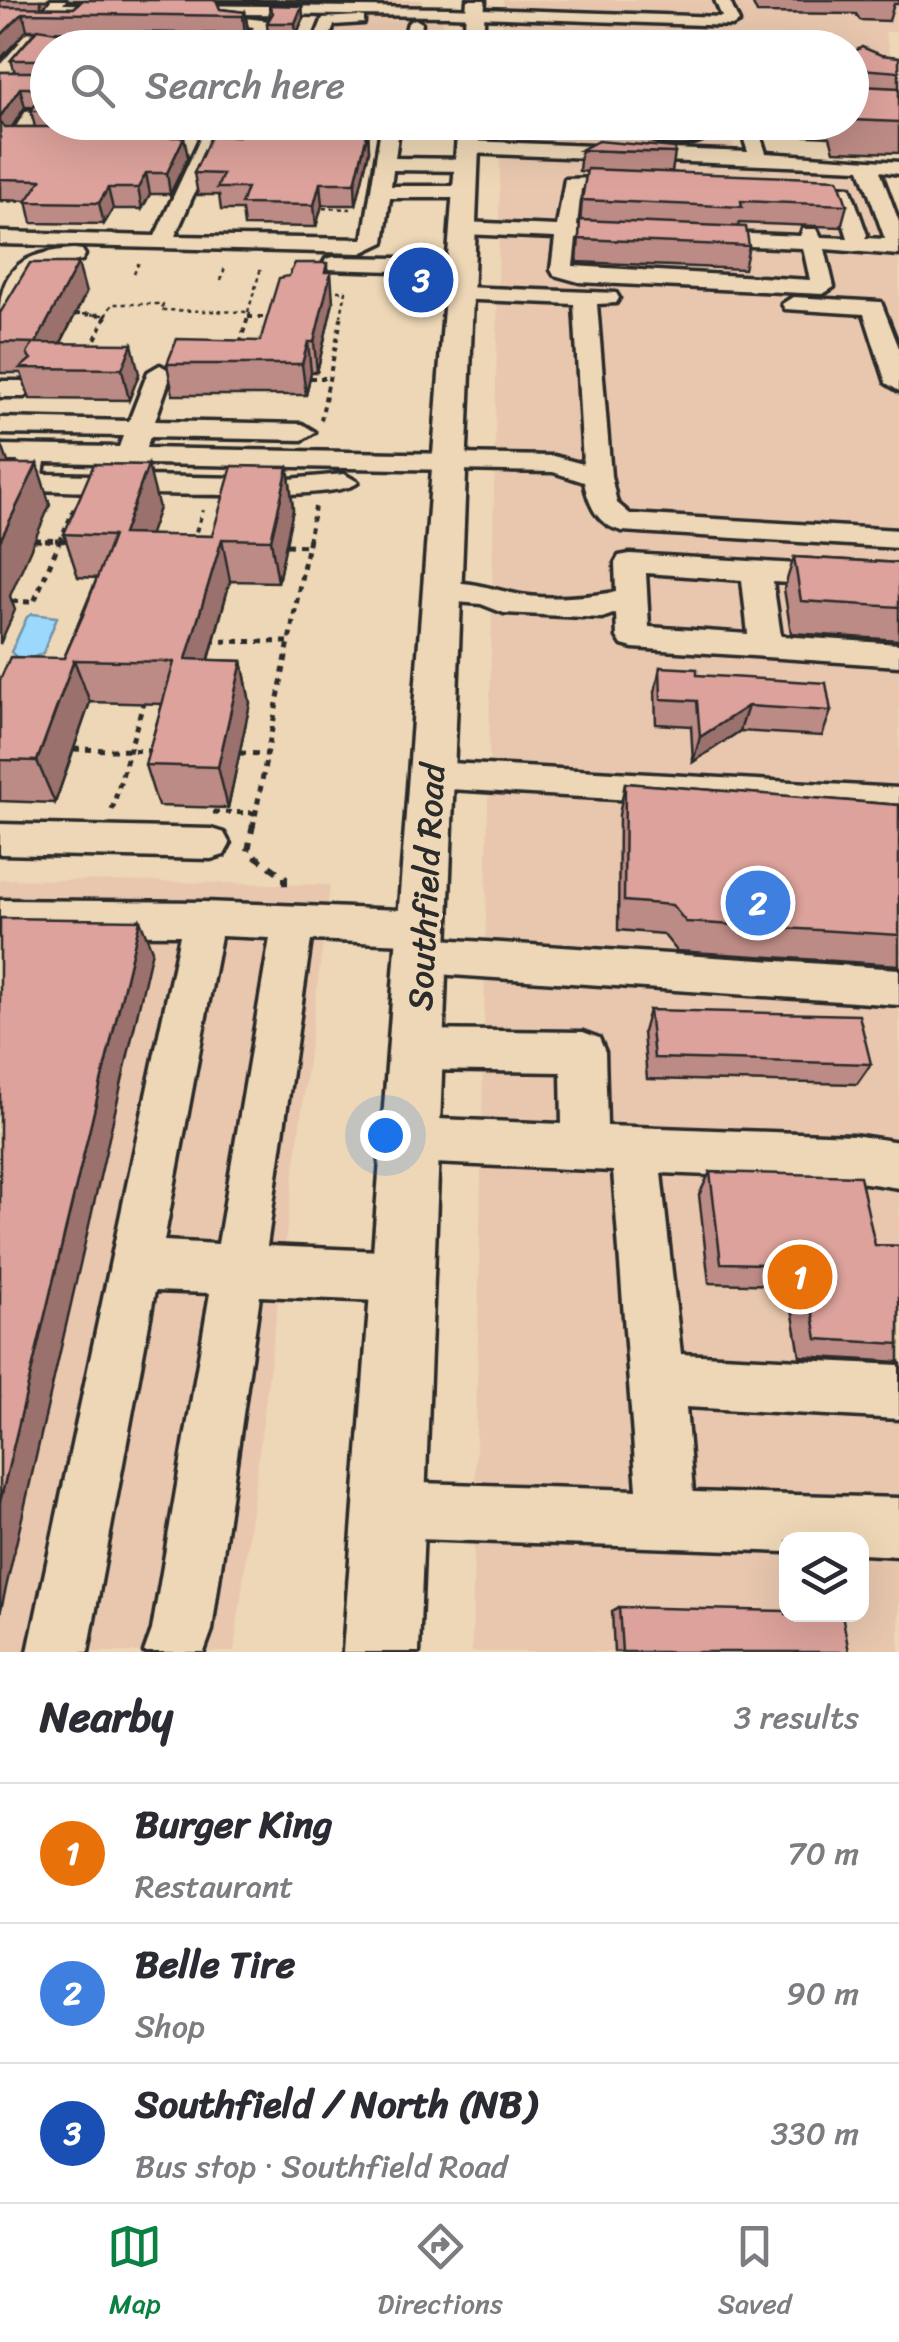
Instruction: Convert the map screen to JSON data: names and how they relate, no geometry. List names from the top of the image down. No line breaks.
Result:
{"streets":{"main road":["Southfield Road"]},"page":{"search":"Search here","pins":["3","2","1"],"heading":["Nearby","3 results"],"list":[{"mark":"1","name":"Burger King","note":"Restaurant","value":"70 m"},{"mark":"2","name":"Belle Tire","note":"Shop","value":"90 m"},{"mark":"3","name":"Southfield / North (NB)","note":"Bus stop · Southfield Road","value":"330 m"}],"nav":["Map","Directions","Saved"]}}
